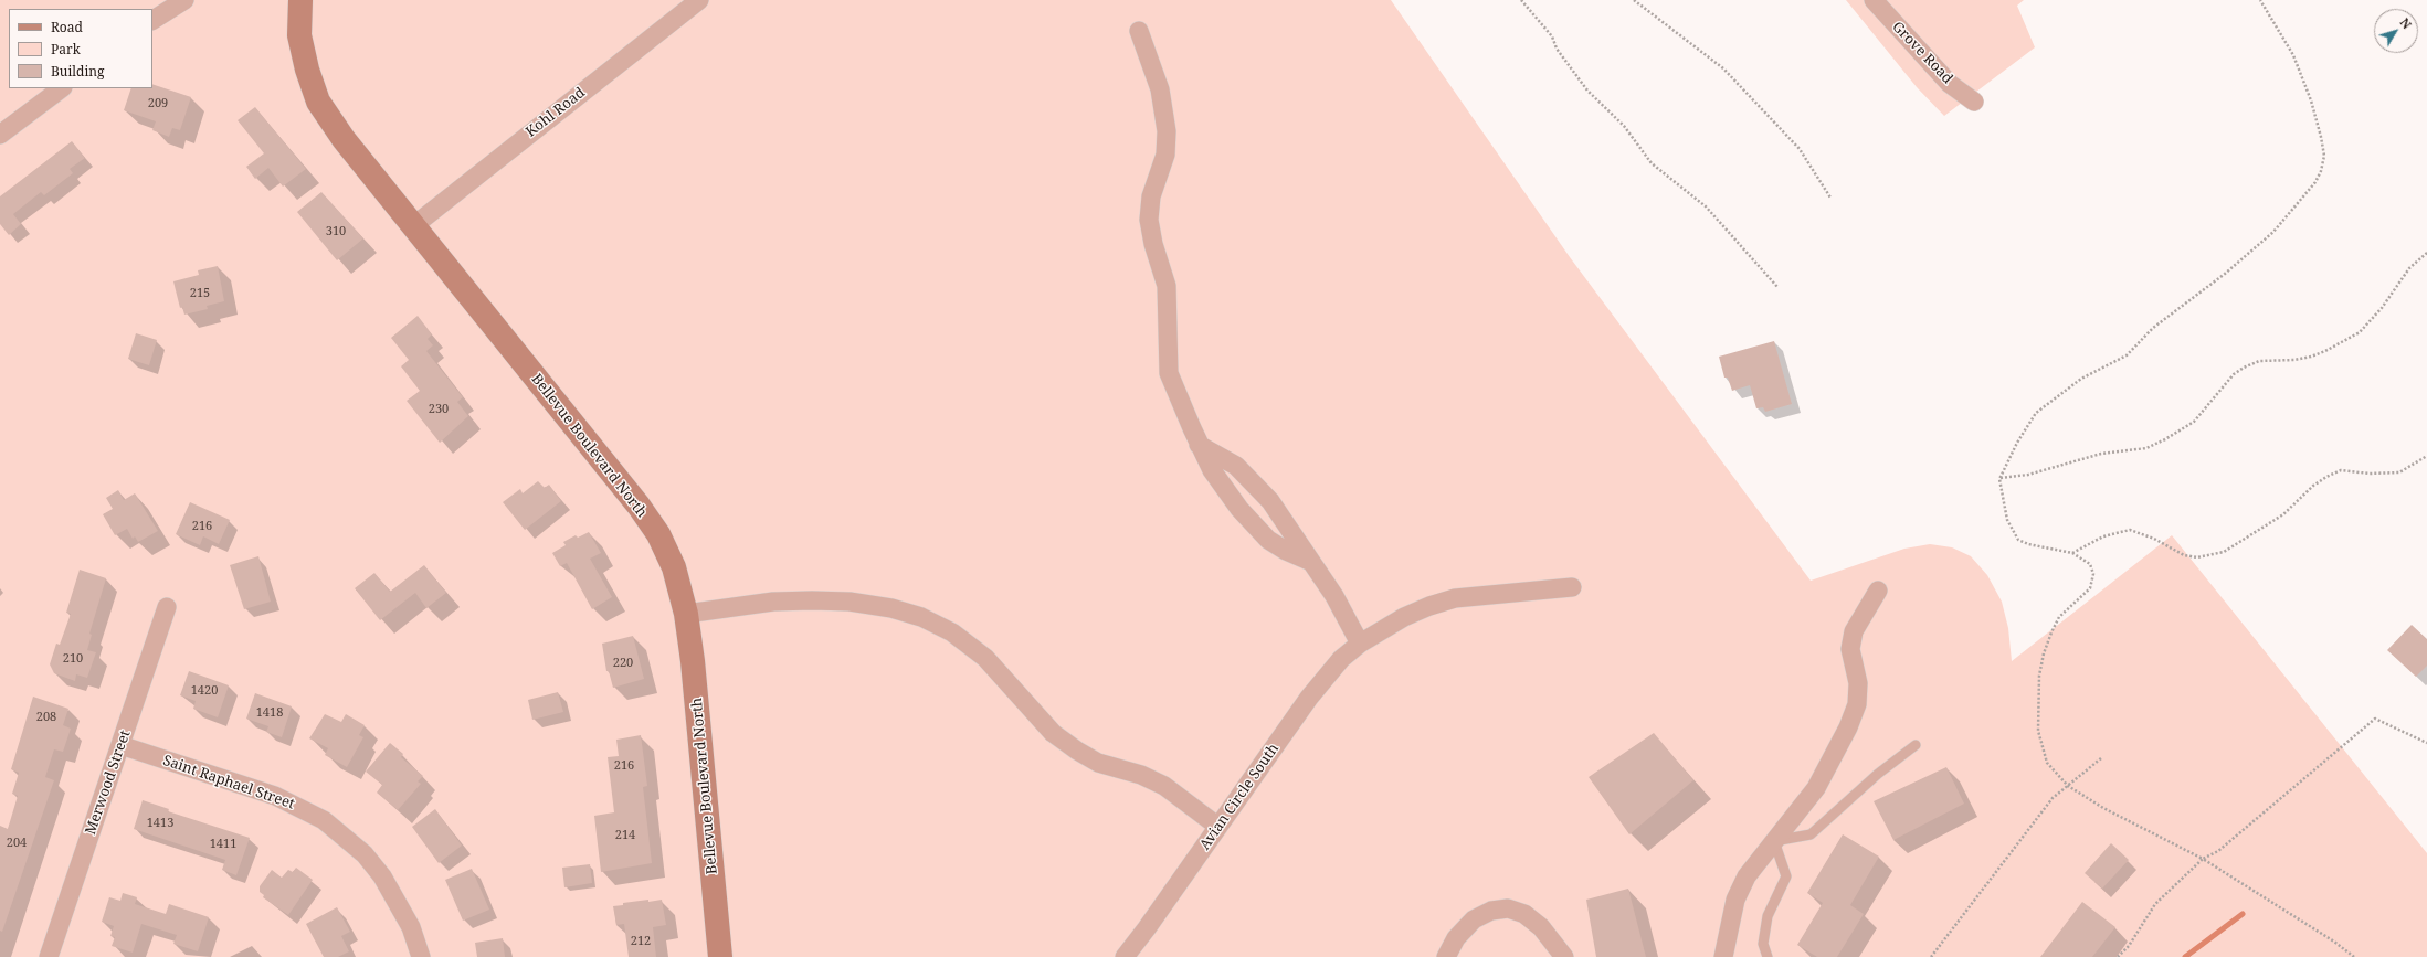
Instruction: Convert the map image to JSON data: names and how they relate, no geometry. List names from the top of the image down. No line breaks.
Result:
{"streets":{"main road":["Bellevue Boulevard North"],"street":["Grove Road","Kohl Road","Merwood Street","Saint Raphael Street","Avian Circle South"]},"crossings":[["Kohl Road","Bellevue Boulevard North"],["Merwood Street","Saint Raphael Street"]],"house_numbers":["209","310","215","230","216","210","220","1420","1418","208","216","1413","214","204","1411","212"],"legend":["Road","Park","Building"],"north":"top right"}
